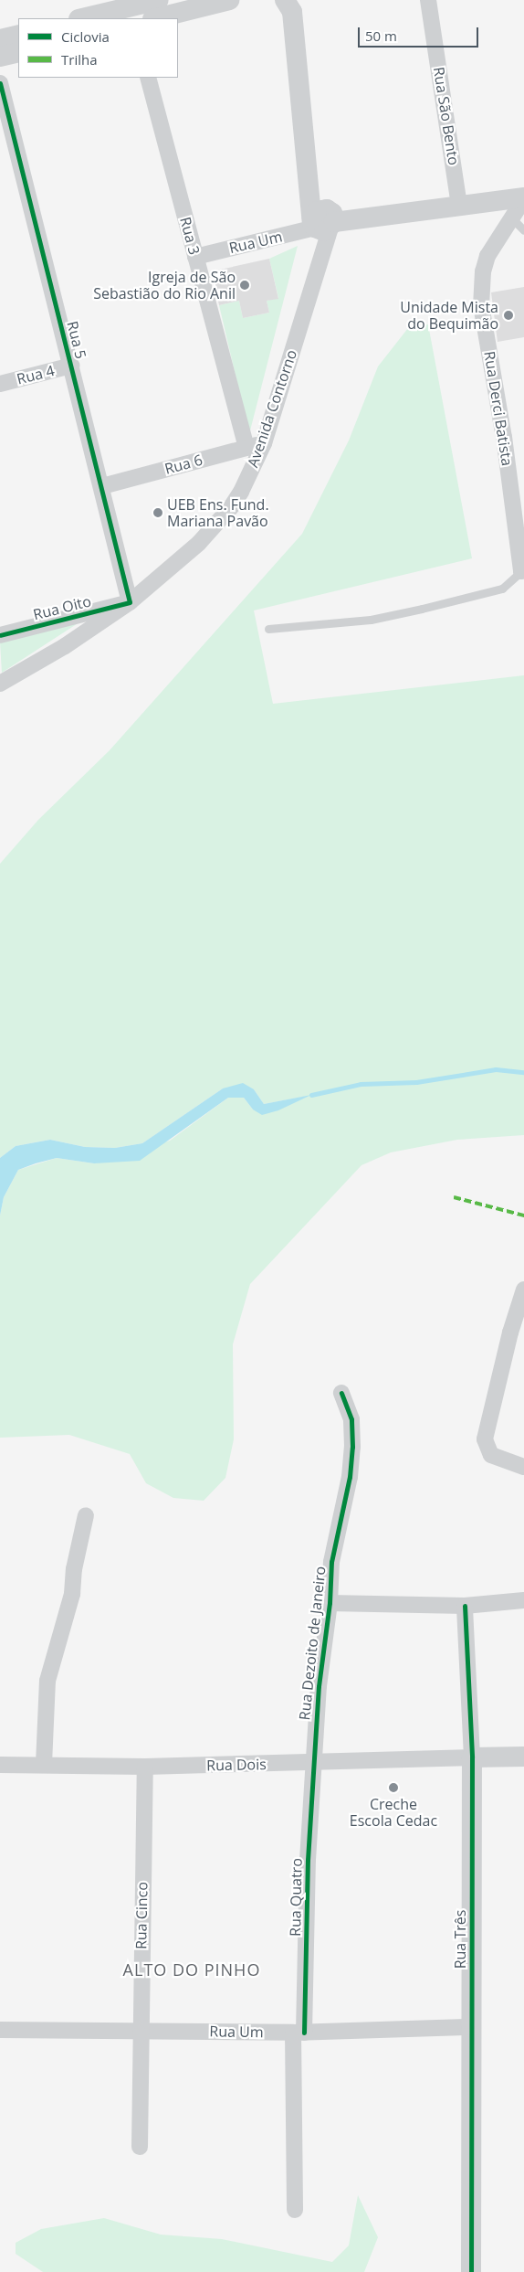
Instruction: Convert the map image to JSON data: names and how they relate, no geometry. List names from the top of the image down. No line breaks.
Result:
{"streets":{"street":["Rua São Bento","Rua 3","Rua Um","Rua 5","Rua 4","Avenida Contorno","Rua Derci Batista","Rua 6","Rua Oito","Rua Dezoito de Janeiro","Rua Dois","Rua Quatro","Rua Cinco","Rua Três"]},"crossings":[["Rua 3","Rua Um"],["Rua 3","Rua 6"],["Rua Um","Avenida Contorno"],["Rua Um","Rua Quatro"],["Rua Um","Rua Cinco"],["Rua Um","Rua Três"],["Rua 5","Rua 4"],["Rua 5","Avenida Contorno"],["Rua 5","Rua 6"],["Rua 5","Rua Oito"],["Avenida Contorno","Rua 6"],["Avenida Contorno","Rua Oito"],["Rua Dezoito de Janeiro","Rua Dois"],["Rua Dezoito de Janeiro","Rua Quatro"],["Rua Dois","Rua Quatro"],["Rua Dois","Rua Cinco"],["Rua Dois","Rua Três"]],"districts":["ALTO DO PINHO"],"places":["Igreja de São Sebastião do Rio Anil","Unidade Mista do Bequimão","UEB Ens. Fund. Mariana Pavão","Creche Escola Cedac"],"legend":["Ciclovia","Trilha"],"scale_bar":"50 m"}
